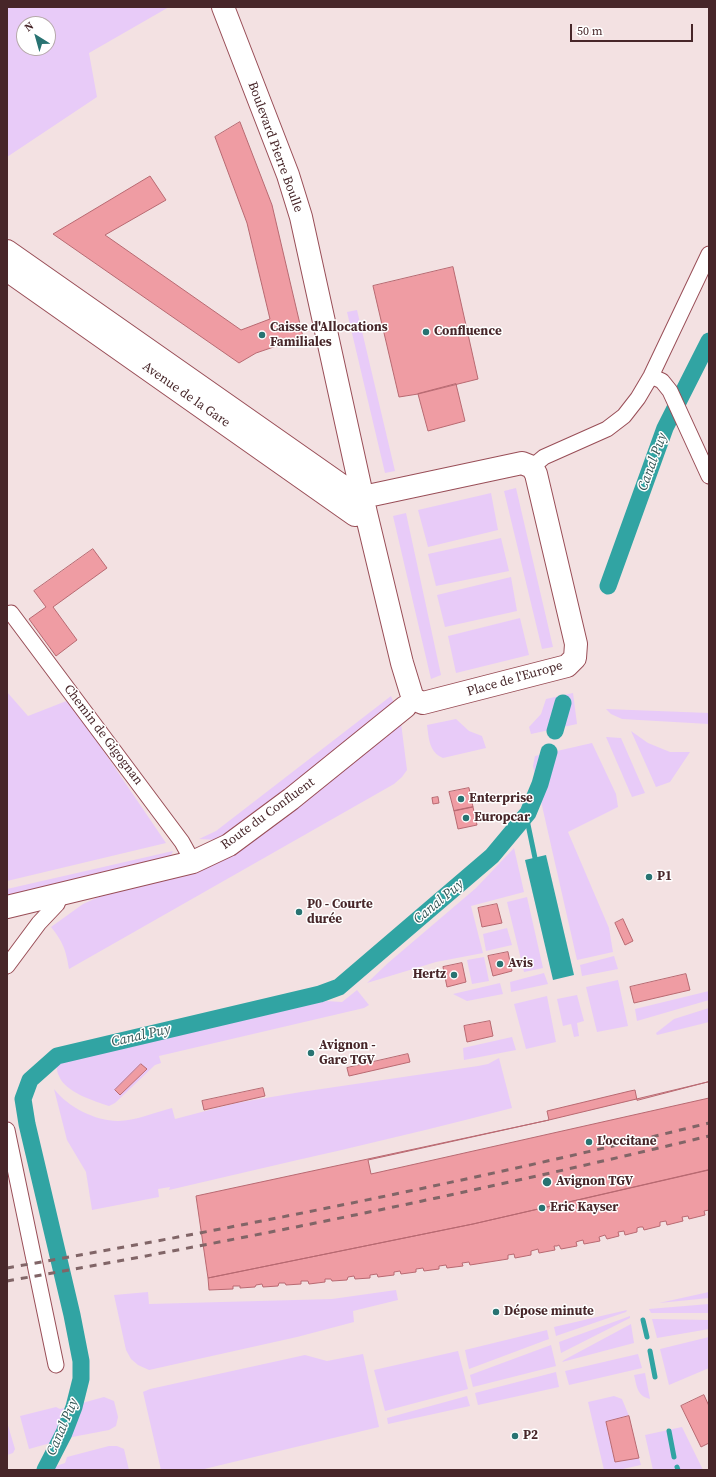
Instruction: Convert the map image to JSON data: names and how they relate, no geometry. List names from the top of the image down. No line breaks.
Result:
{"streets":{"street":["Boulevard Pierre Boulle","Avenue de la Gare","Place de l'Europe","Chemin de Gigognan","Route du Confluent"]},"crossings":[["Boulevard Pierre Boulle","Avenue de la Gare"],["Place de l'Europe","Route du Confluent"],["Chemin de Gigognan","Route du Confluent"]],"water":["Canal Puy"],"places":["Confluence","Caisse d'Allocations Familiales","Enterprise","Europcar","P1","P0 - Courte durée","Avis","Hertz","Avignon - Gare TGV","L'occitane","Avignon TGV","Eric Kayser","Dépose minute","P2"],"scale_bar":"50 m","north":"top left"}
